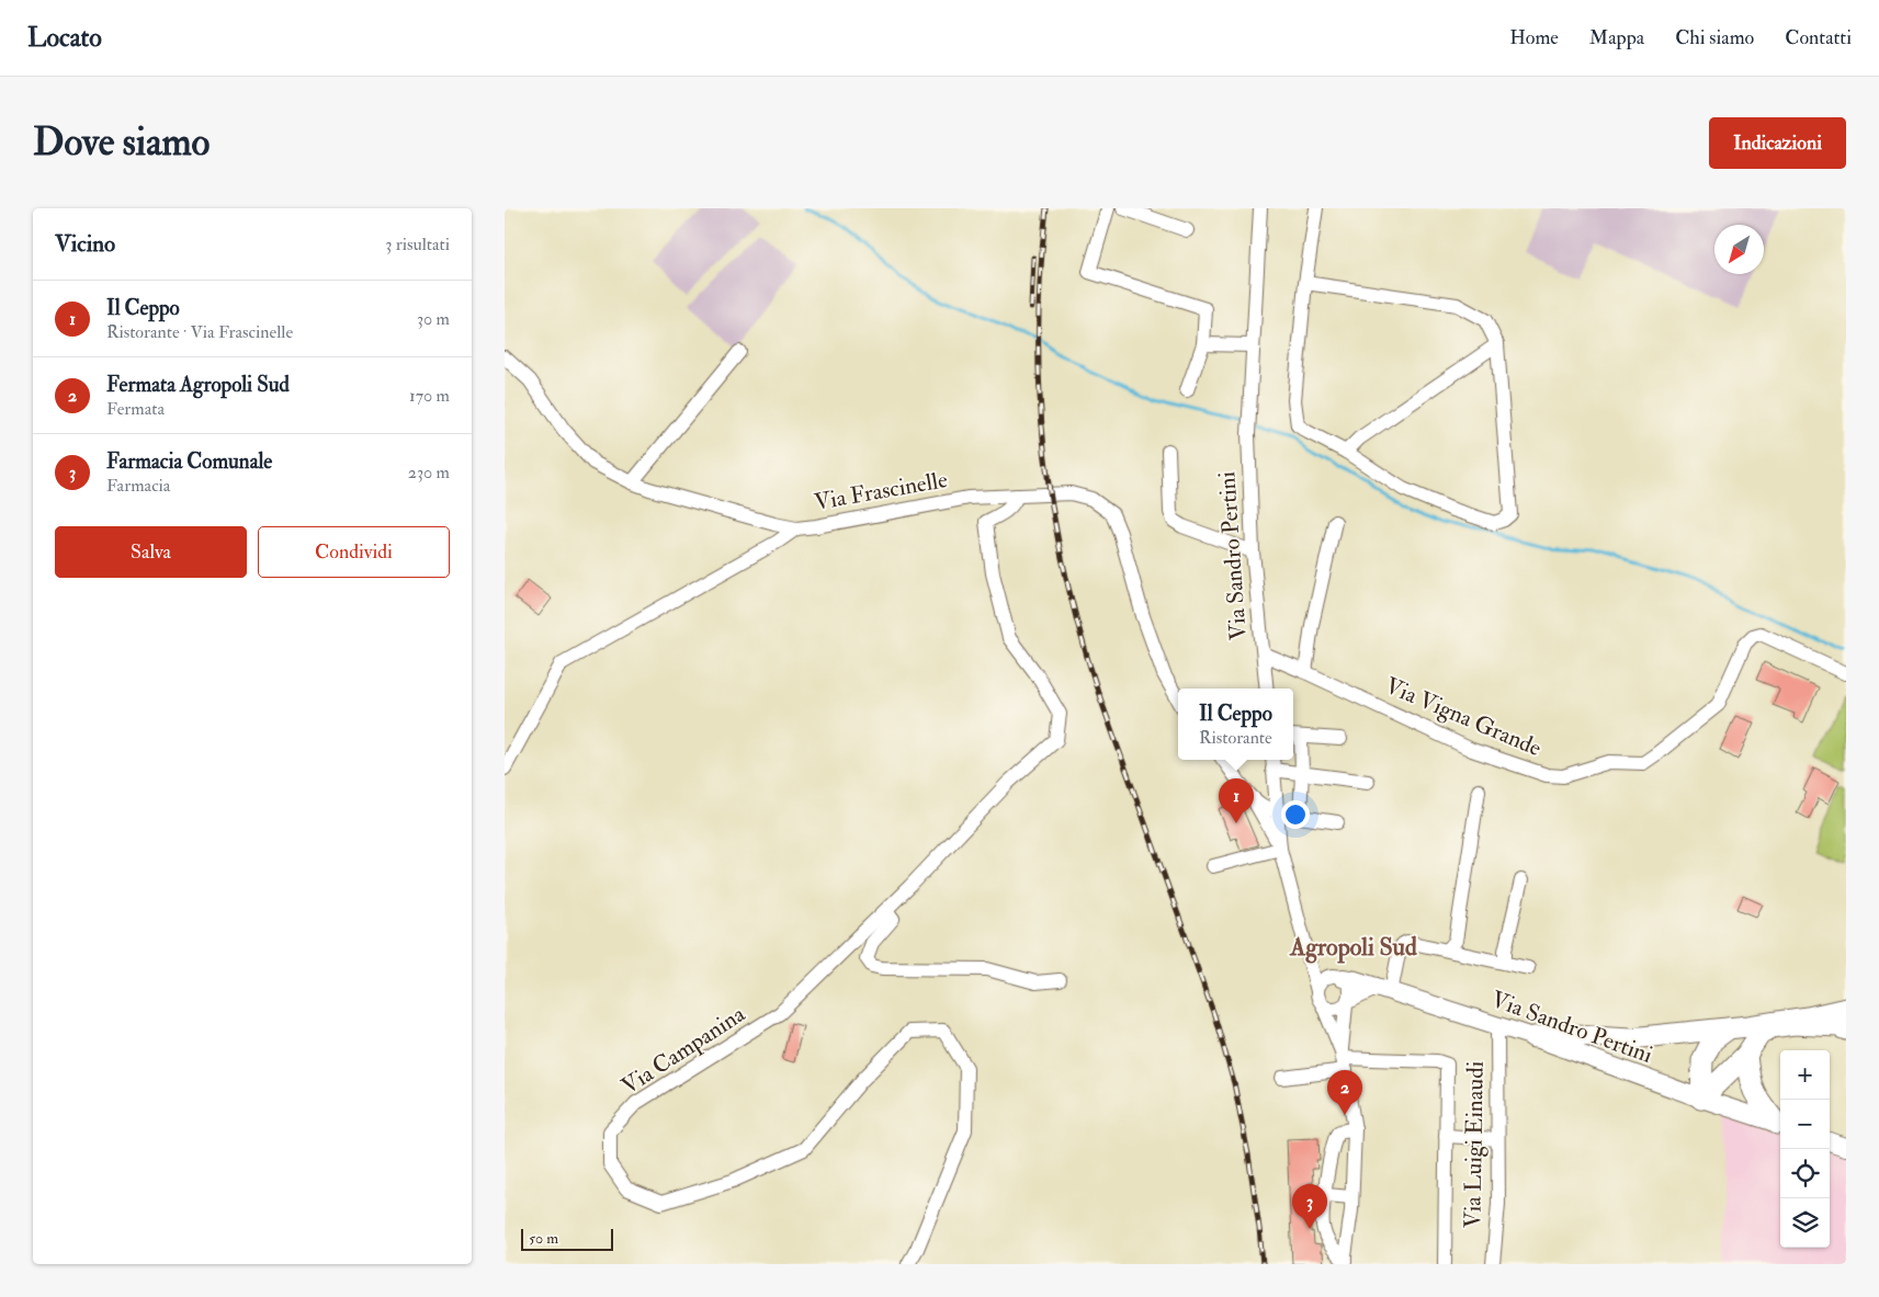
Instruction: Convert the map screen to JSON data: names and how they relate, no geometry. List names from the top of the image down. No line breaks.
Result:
{"streets":{"main road":["Via Sandro Pertini"],"street":["Via Frascinelle","Via Vigna Grande","Via Campanina","Via Luigi Einaudi"]},"crossings":[["Via Frascinelle","Via Campanina"],["Via Sandro Pertini","Via Vigna Grande"],["Via Sandro Pertini","Via Luigi Einaudi"]],"districts":["Agropoli Sud"],"scale_bar":"50 m","north":"bottom left","page":{"header":"Locato","nav":["Home","Mappa","Chi siamo","Contatti"],"buttons":["Indicazioni",["Salva","Condividi"]],"title":"Dove siamo","heading":["Vicino","3 risultati"],"list":[{"mark":"1","name":"Il Ceppo","note":"Ristorante · Via Frascinelle","value":"30 m"},{"mark":"2","name":"Fermata Agropoli Sud","note":"Fermata","value":"170 m"},{"mark":"3","name":"Farmacia Comunale","note":"Farmacia","value":"230 m"}],"popup":["Il Ceppo","Ristorante"],"pins":["1","2","3"],"map_buttons":["+","−"],"scale":"50 m"}}
